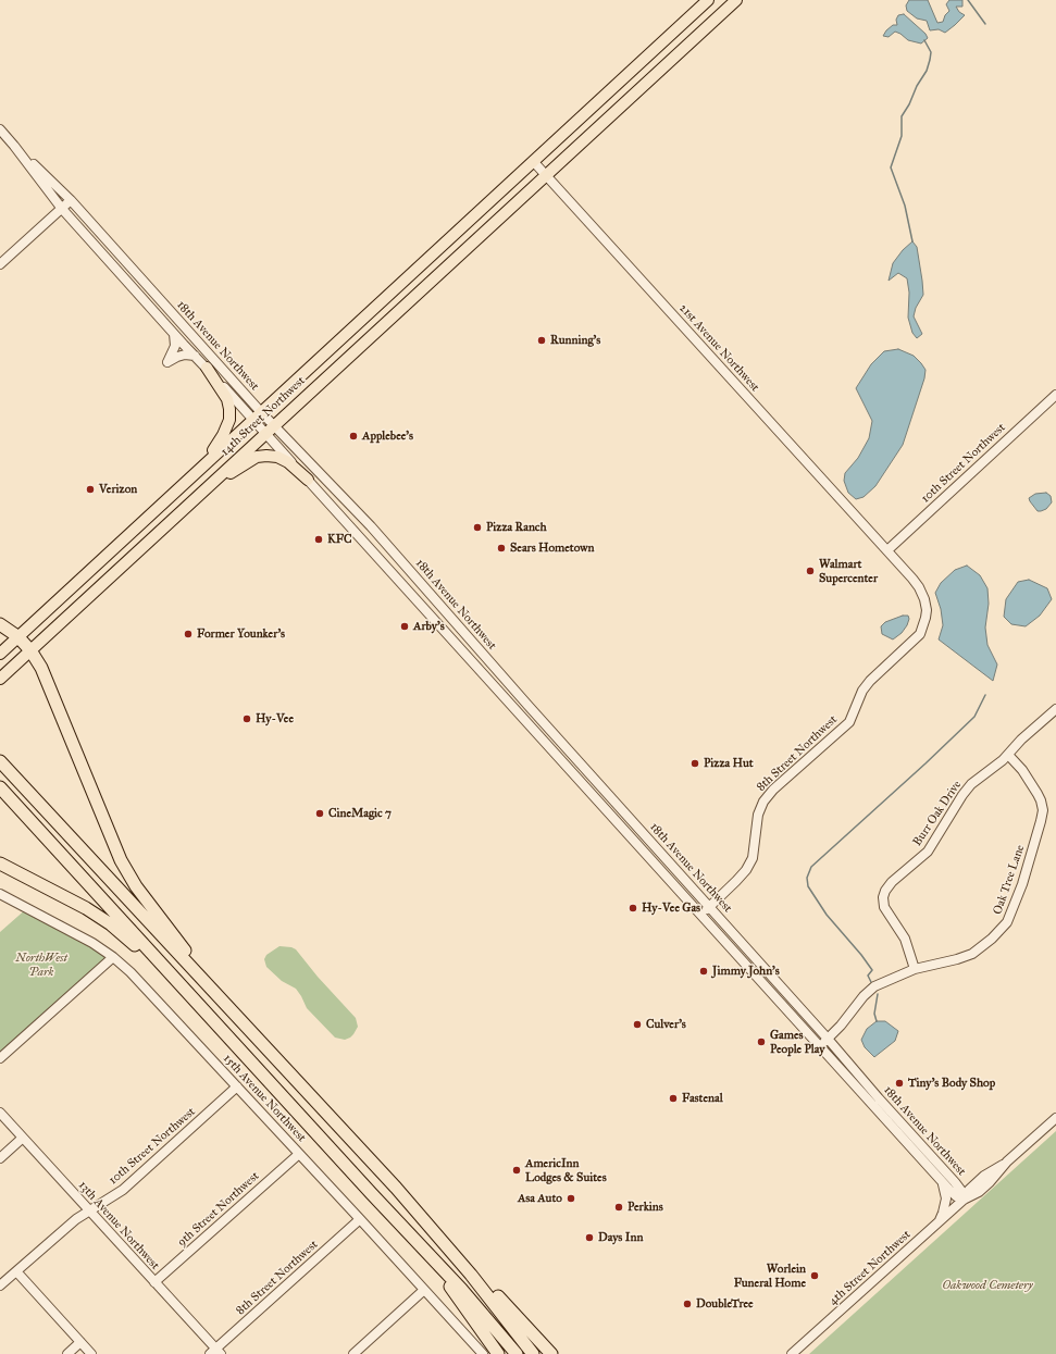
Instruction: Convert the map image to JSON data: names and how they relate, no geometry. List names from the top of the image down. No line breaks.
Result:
{"streets":{"main road":["14th Street Northwest"],"street":["18th Avenue Northwest","21st Avenue Northwest","10th Street Northwest","8th Street Northwest","Burr Oak Drive","Oak Tree Lane","15th Avenue Northwest","9th Street Northwest","13th Avenue Northwest","4th Street Northwest"]},"crossings":[["18th Avenue Northwest","14th Street Northwest"],["18th Avenue Northwest","8th Street Northwest"],["18th Avenue Northwest","Oak Tree Lane"],["18th Avenue Northwest","4th Street Northwest"],["21st Avenue Northwest","14th Street Northwest"],["21st Avenue Northwest","10th Street Northwest"],["21st Avenue Northwest","8th Street Northwest"],["10th Street Northwest","8th Street Northwest"],["10th Street Northwest","15th Avenue Northwest"],["10th Street Northwest","13th Avenue Northwest"],["8th Street Northwest","15th Avenue Northwest"],["8th Street Northwest","13th Avenue Northwest"],["Burr Oak Drive","Oak Tree Lane"],["15th Avenue Northwest","9th Street Northwest"],["9th Street Northwest","13th Avenue Northwest"]],"parks":["NorthWest Park","Oakwood Cemetery"],"places":["Running's","Applebee's","Verizon","Pizza Ranch","KFC","Sears Hometown","Walmart Supercenter","Arby's","Former Younker's","Hy-Vee","Pizza Hut","CineMagic 7","Hy-Vee Gas","Jimmy John's","Culver's","Games People Play","Tiny's Body Shop","Fastenal","AmericInn Lodges & Suites","Asa Auto","Perkins","Days Inn","Worlein Funeral Home","DoubleTree"]}
